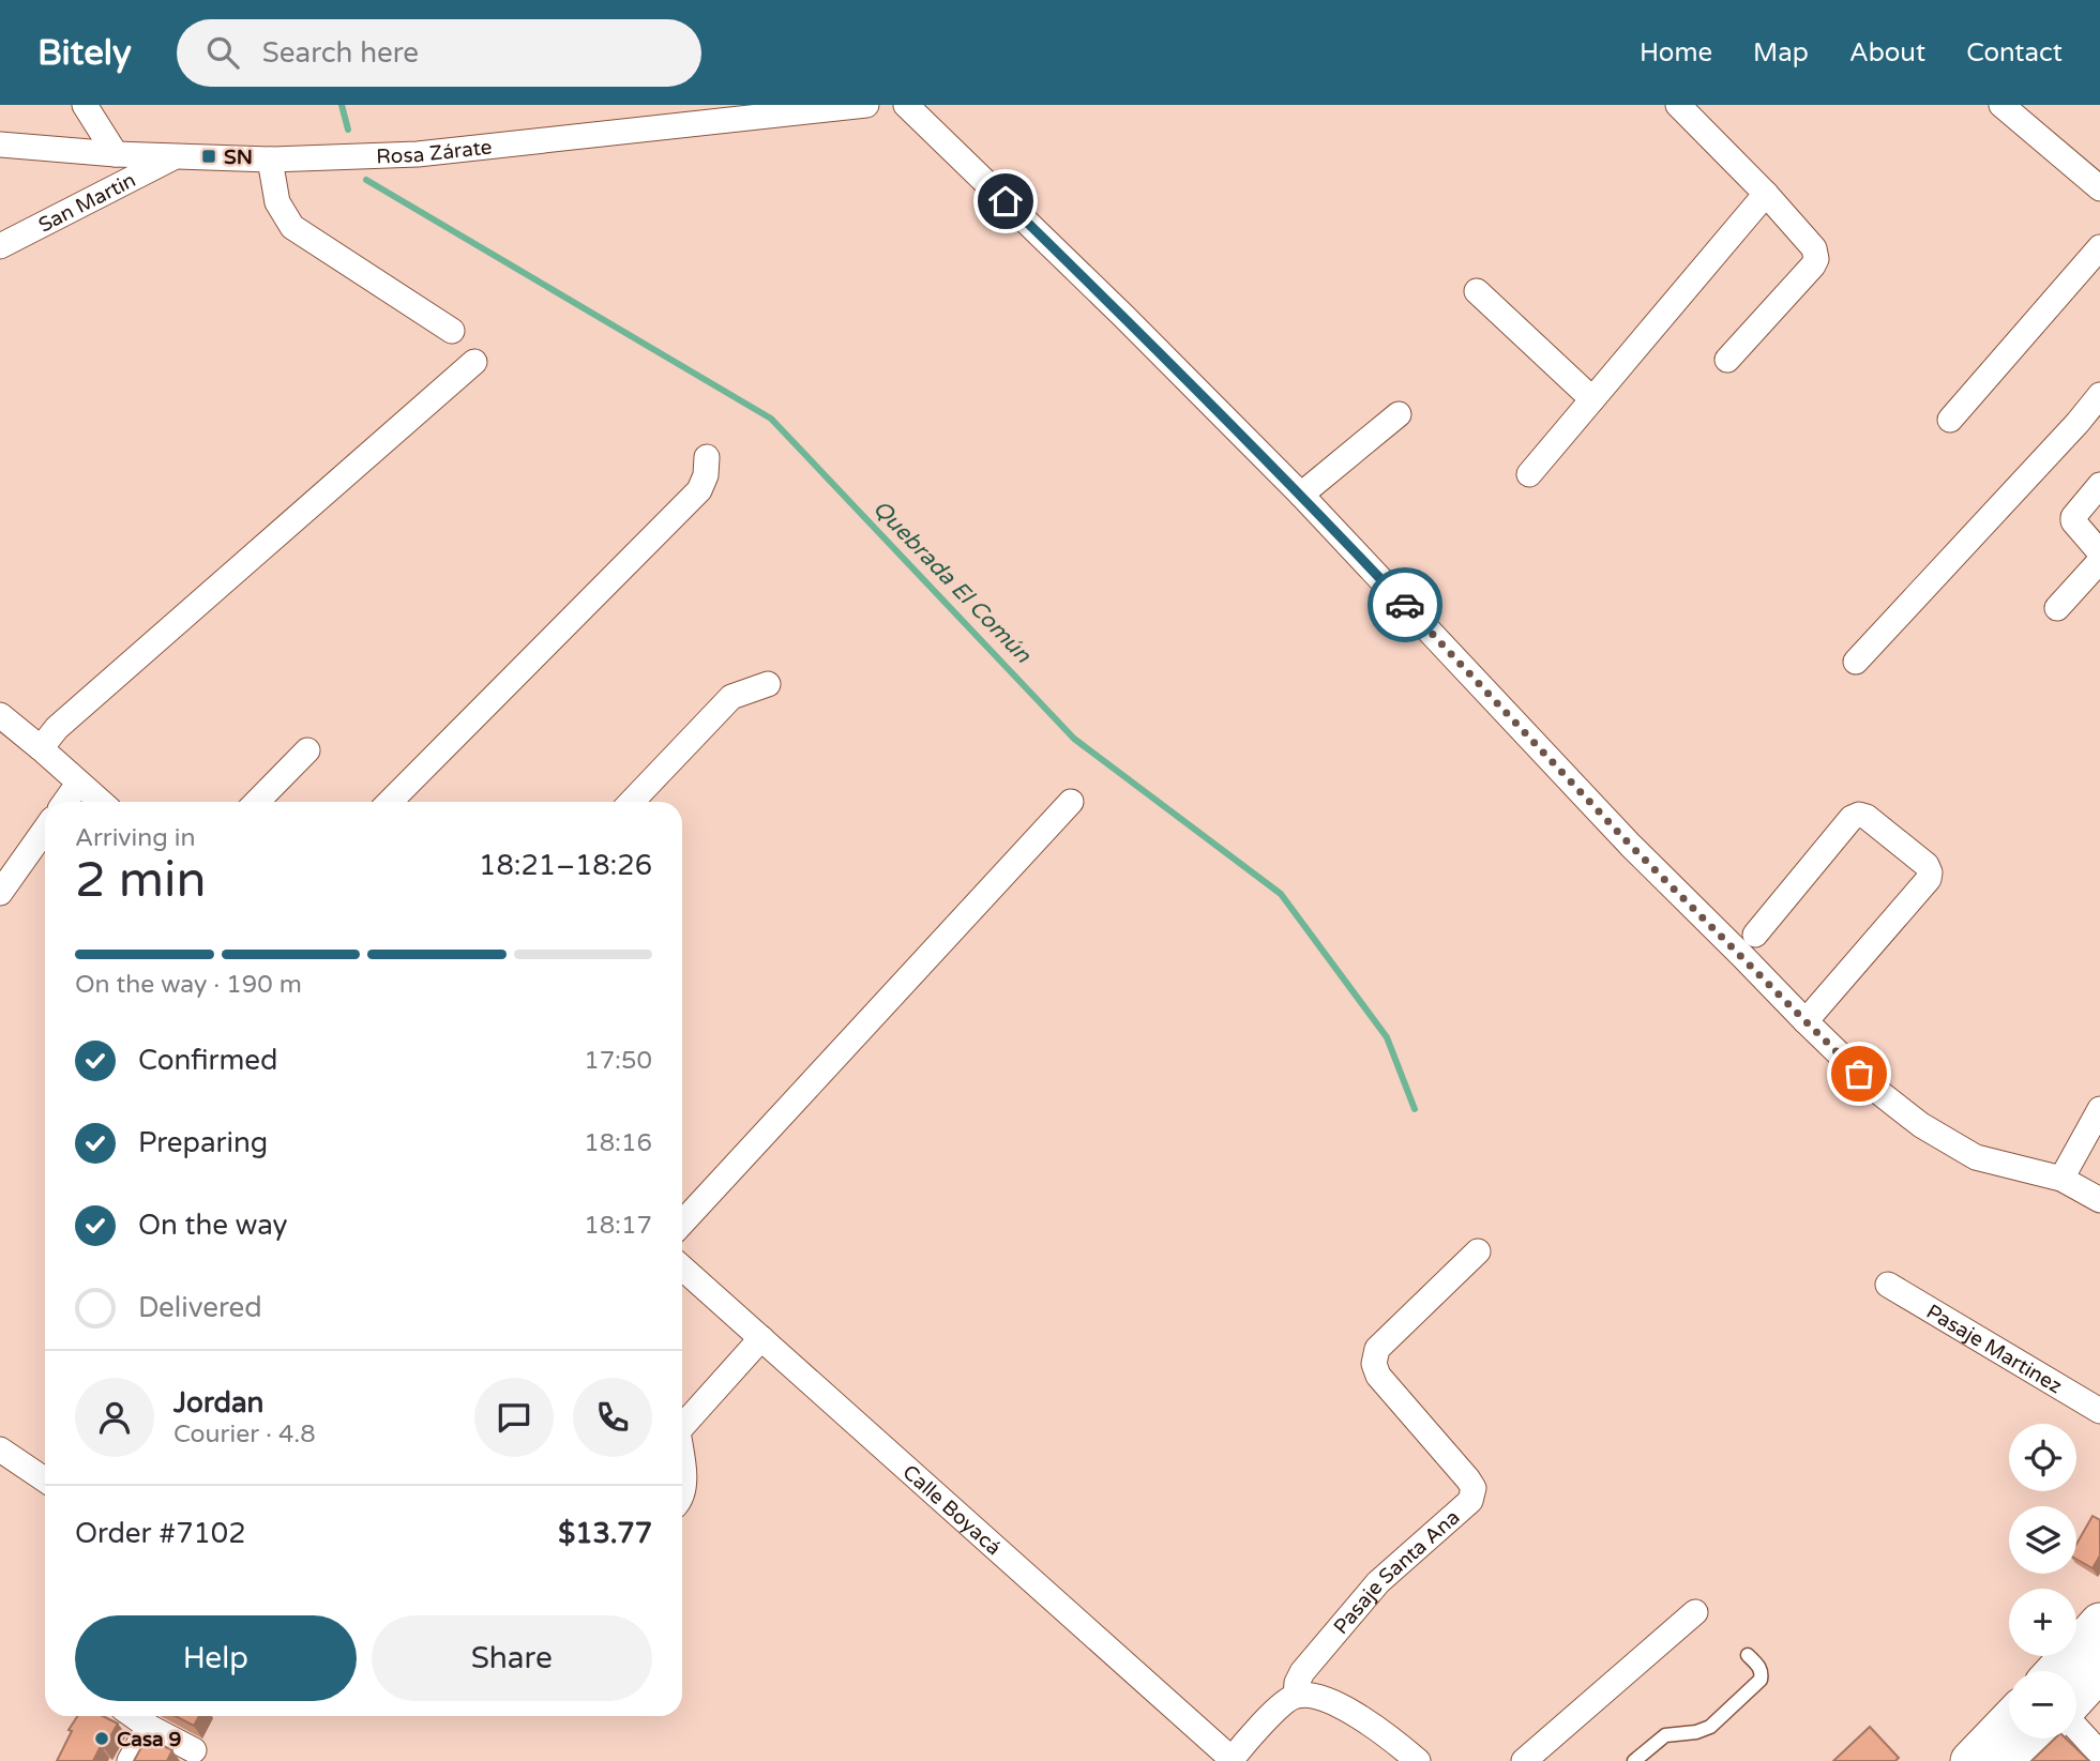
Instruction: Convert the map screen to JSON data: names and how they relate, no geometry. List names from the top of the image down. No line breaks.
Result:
{"streets":{"street":["Rosa Zárate","San Martin","Pasaje Martinez","Calle Boyacá","Pasaje Santa Ana"]},"crossings":[["Rosa Zárate","San Martin"]],"water":["Quebrada El Común"],"places":{"transit":["SN"],"other":["Casa 9"]},"page":{"header":"Bitely","search":"Search here","nav":["Home","Map","About","Contact"],"heading":["2 min","Arriving in","18:21–18:26"],"panel":["Jordan","Courier · 4.8","Order #7102","$13.77"],"bar":"On the way · 190 m","list":[["Confirmed","17:50"],["Preparing","18:16"],["On the way","18:17"],"Delivered"],"map_buttons":["+","−"],"buttons":["Help","Share"]}}
